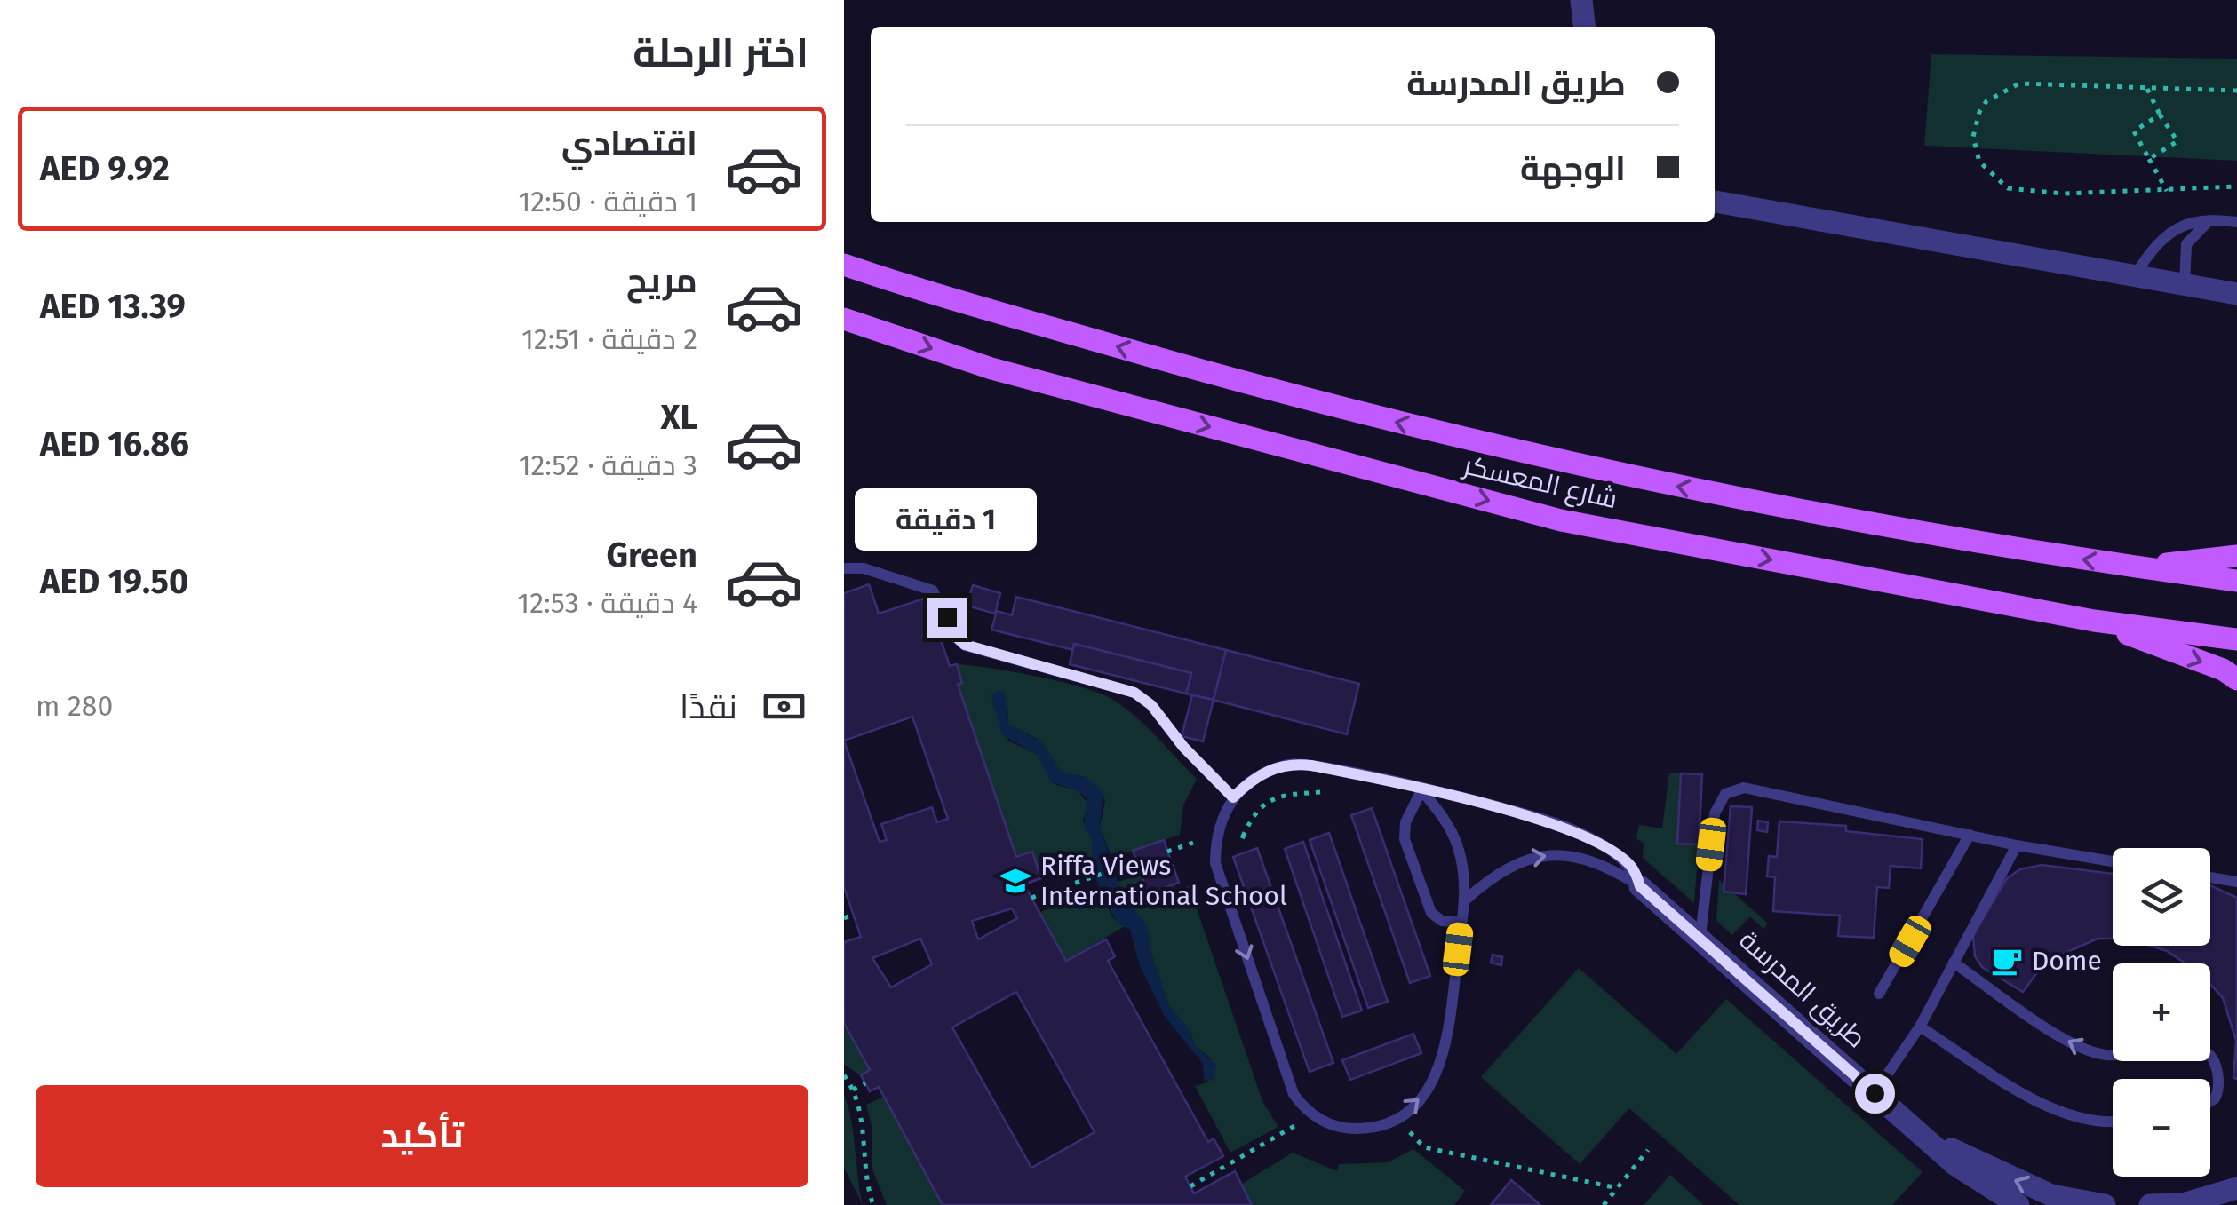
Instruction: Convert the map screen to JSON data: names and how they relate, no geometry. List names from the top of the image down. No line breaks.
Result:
{"streets":{"main road":["شارع المعسكر"],"street":["طريق المدرسة"]},"places":{"school or university":["Riffa Views International School"],"cafe":["Dome"]},"page":{"heading":"اختر الرحلة","banner":["طريق المدرسة","الوجهة"],"list":[{"name":"اقتصادي","note":"1 دقيقة · 12:50","value":"AED 9.92"},{"name":"مريح","note":"2 دقيقة · 12:51","value":"AED 13.39"},{"name":"XL","note":"3 دقيقة · 12:52","value":"AED 16.86"},{"name":"Green","note":"4 دقيقة · 12:53","value":"AED 19.50"}],"bubble":"1 دقيقة","pay":["نقدًا","280 m"],"map_buttons":["+","−"],"buttons":"تأكيد"}}
